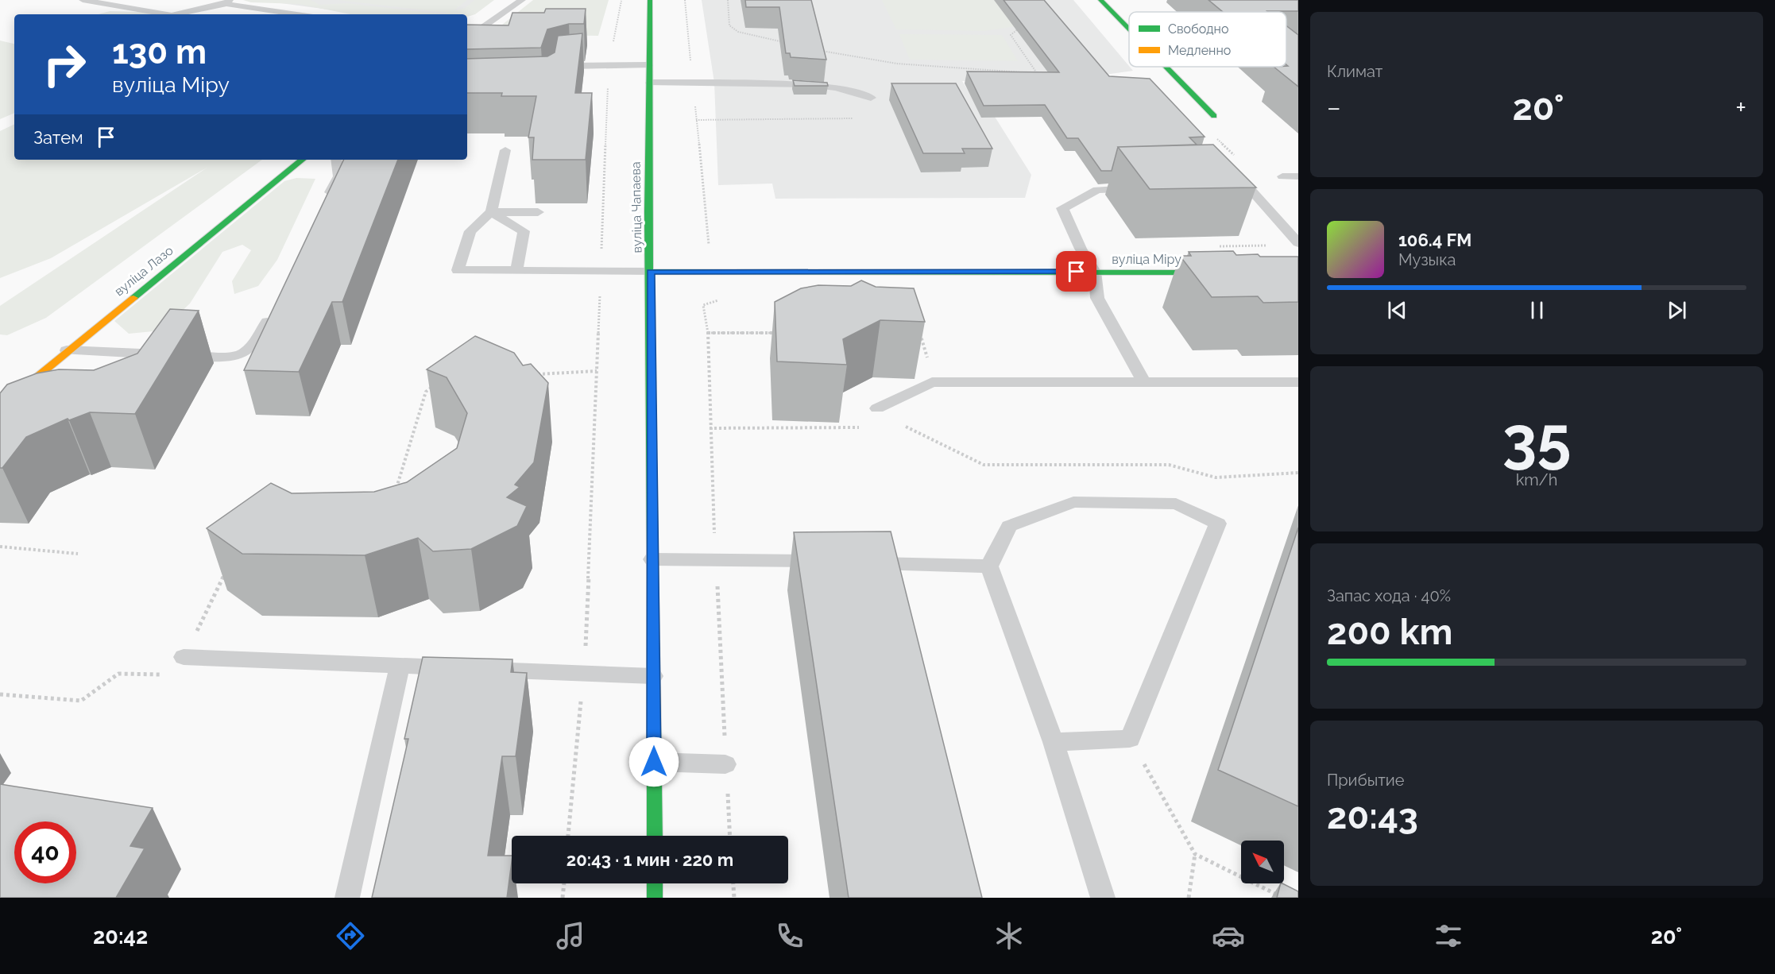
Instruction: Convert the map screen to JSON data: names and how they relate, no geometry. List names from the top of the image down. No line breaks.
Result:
{"streets":{"street":["вуліца Чапаева","вуліца Міру","вуліца Лазо"]},"crossings":[["вуліца Чапаева","вуліца Міру"]],"legend":["Свободно","Медленно"],"north":"top left","page":{"tile":["Климат",["35","km/h"],["Запас хода · 40%","200 km"],["Прибытие","20:43"]],"turn":["130 m","вуліца Міру"],"heat":["−","20°","+"],"then":"Затем","song":["106.4 FM","Музыка"],"limit":"40","trip":"20:43 · 1 мин · 220 m","tabs":["20:42","20°"]}}
